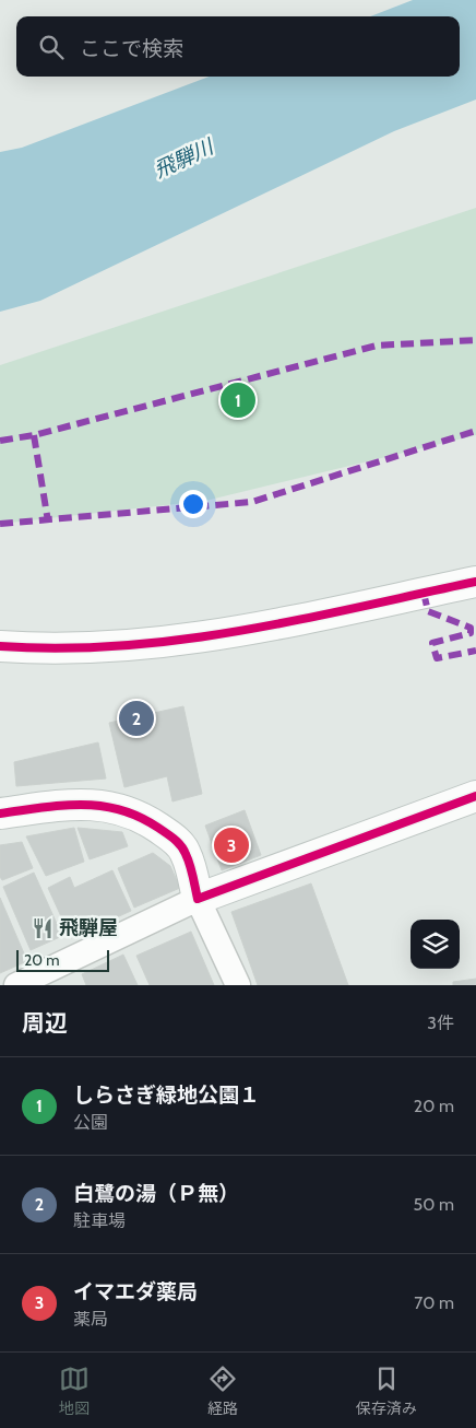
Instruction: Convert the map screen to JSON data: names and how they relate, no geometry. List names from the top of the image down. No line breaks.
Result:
{"water":["飛騨川"],"places":{"restaurant":["飛騨屋"]},"scale_bar":"20 m","page":{"search":"ここで検索","pins":["1","2","3"],"scale":"20 m","heading":["周辺","3件"],"list":[{"mark":"1","name":"しらさぎ緑地公園１","note":"公園","value":"20 m"},{"mark":"2","name":"白鷺の湯（Ｐ無）","note":"駐車場","value":"50 m"},{"mark":"3","name":"イマエダ薬局","note":"薬局","value":"70 m"}],"nav":["地図","経路","保存済み"]}}
